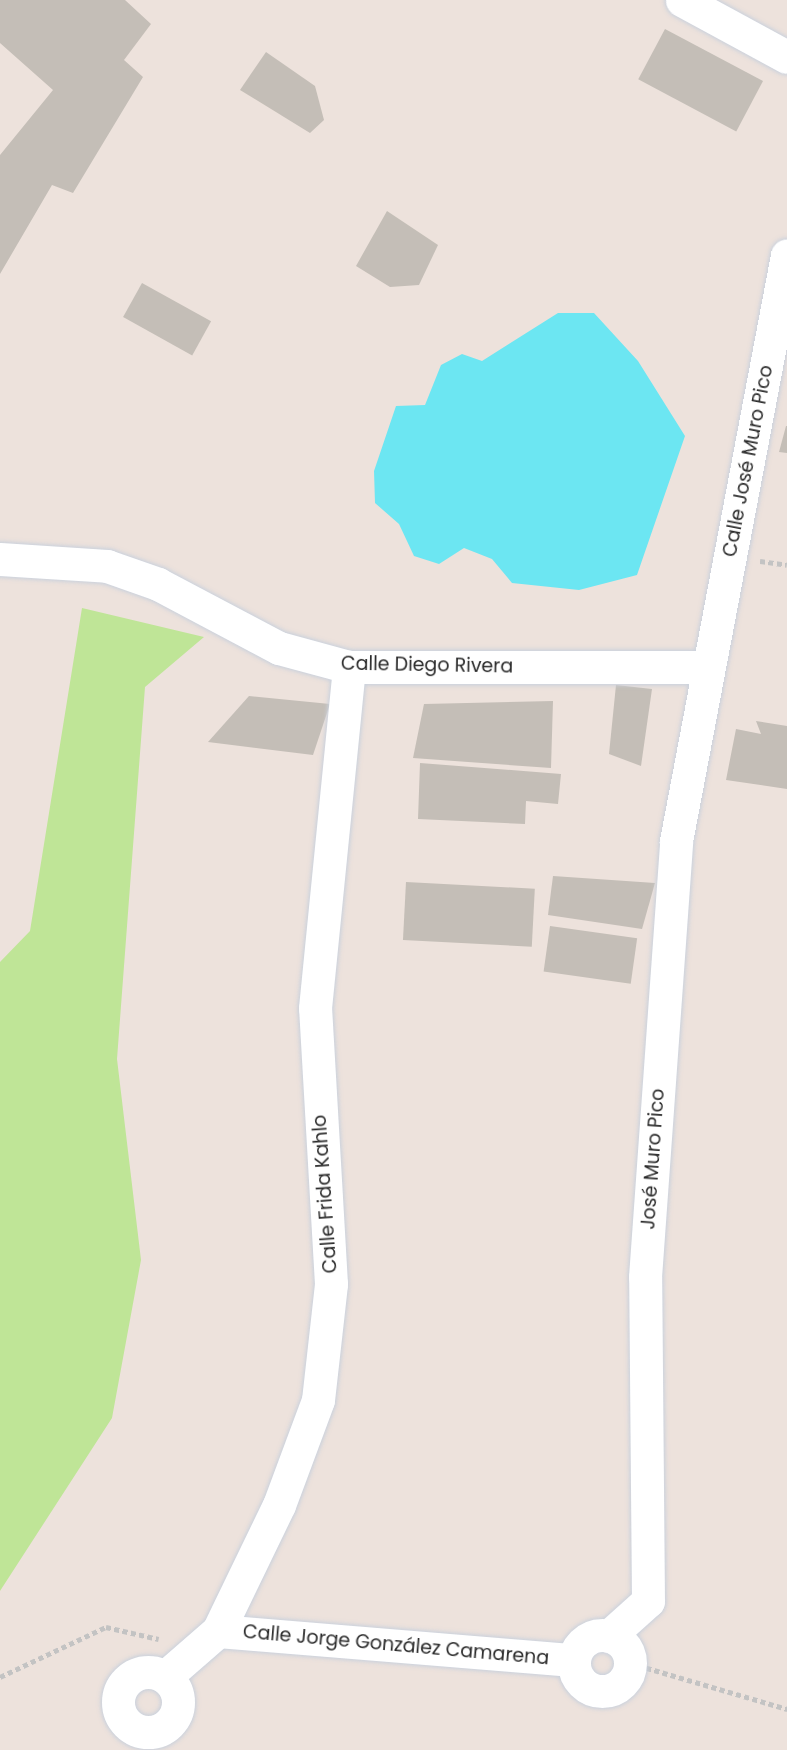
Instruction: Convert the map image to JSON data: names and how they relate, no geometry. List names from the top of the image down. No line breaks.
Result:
{"streets":{"street":["Calle José Muro Pico","Calle Diego Rivera","José Muro Pico","Calle Frida Kahlo","Calle Jorge González Camarena"]},"crossings":[["Calle José Muro Pico","Calle Diego Rivera"],["Calle José Muro Pico","José Muro Pico"],["Calle Diego Rivera","José Muro Pico"],["Calle Diego Rivera","Calle Frida Kahlo"],["José Muro Pico","Calle Jorge González Camarena"],["Calle Frida Kahlo","Calle Jorge González Camarena"]]}
